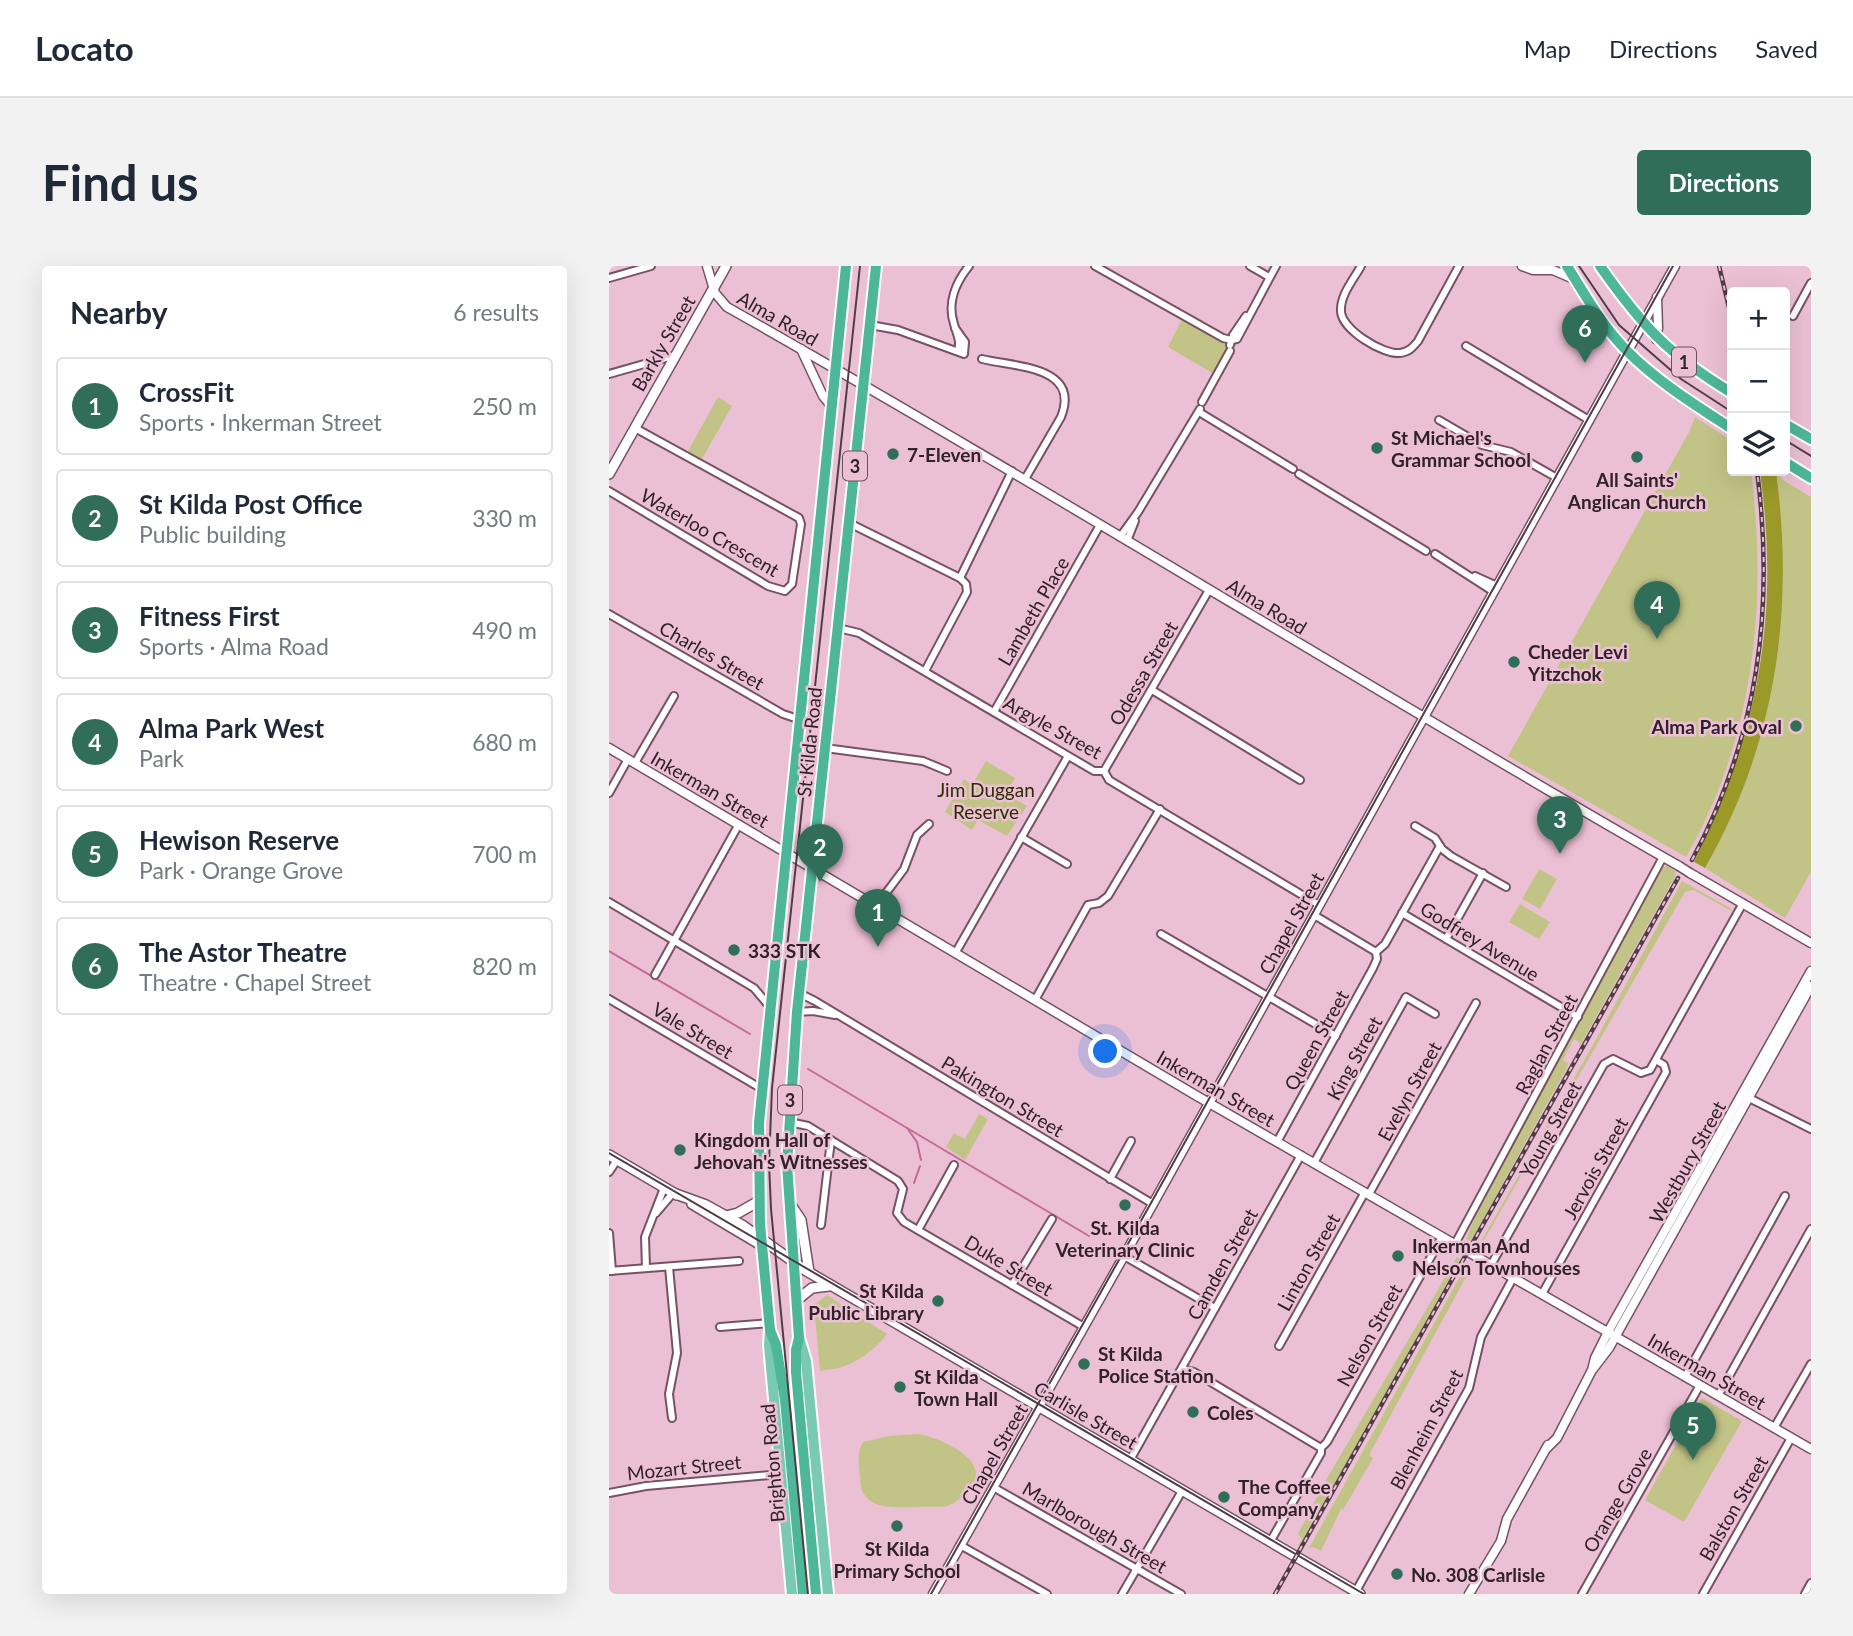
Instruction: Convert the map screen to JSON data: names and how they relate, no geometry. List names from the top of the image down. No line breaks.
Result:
{"streets":{"highway":["1","3","St Kilda Road","Brighton Road","Mozart Street"],"main road":["Barkly Street","Carlisle Street"],"street":["Alma Road","Waterloo Crescent","Lambeth Place","Charles Street","Odessa Street","Argyle Street","Inkerman Street","Chapel Street","Godfrey Avenue","Vale Street","Queen Street","Raglan Street","King Street","Evelyn Street","Pakington Street","Young Street","Westbury Street","Jervois Street","Linton Street","Camden Street","Duke Street","Nelson Street","Blenheim Street","Orange Grove","Balston Street","Marlborough Street"]},"crossings":[["Alma Road","Barkly Street"],["Alma Road","Lambeth Place"],["Alma Road","Odessa Street"],["Alma Road","St Kilda Road"],["Alma Road","Chapel Street"],["Alma Road","Raglan Street"],["Barkly Street","Waterloo Crescent"],["1","Chapel Street"],["Lambeth Place","Argyle Street"],["Charles Street","St Kilda Road"],["Odessa Street","Argyle Street"],["Argyle Street","St Kilda Road"],["Argyle Street","Chapel Street"],["St Kilda Road","Inkerman Street"],["St Kilda Road","Vale Street"],["St Kilda Road","Pakington Street"],["St Kilda Road","Carlisle Street"],["St Kilda Road","Brighton Road"],["Inkerman Street","Chapel Street"],["Inkerman Street","Queen Street"],["Inkerman Street","Raglan Street"],["Inkerman Street","King Street"],["Inkerman Street","Evelyn Street"],["Inkerman Street","Young Street"],["Inkerman Street","Westbury Street"],["Inkerman Street","Jervois Street"],["Inkerman Street","Linton Street"],["Inkerman Street","Camden Street"],["Inkerman Street","Nelson Street"],["Inkerman Street","Blenheim Street"],["Inkerman Street","Orange Grove"],["Inkerman Street","Balston Street"],["Chapel Street","Pakington Street"],["Chapel Street","Duke Street"],["Chapel Street","Carlisle Street"],["Chapel Street","Marlborough Street"],["Godfrey Avenue","Queen Street"],["Godfrey Avenue","Raglan Street"],["Evelyn Street","Linton Street"],["Young Street","Jervois Street"],["Camden Street","Carlisle Street"],["Nelson Street","Carlisle Street"],["Carlisle Street","Blenheim Street"],["Carlisle Street","Brighton Road"],["Brighton Road","Mozart Street"]],"parks":["Jim Duggan Reserve"],"places":["St Michael's Grammar School","7-Eleven","All Saints' Anglican Church","Cheder Levi Yitzchok","Alma Park Oval","333 STK","Kingdom Hall of Jehovah's Witnesses","St. Kilda Veterinary Clinic","Inkerman And Nelson Townhouses","St Kilda Public Library","St Kilda Police Station","St Kilda Town Hall","Coles","The Coffee Company","St Kilda Primary School","No. 308 Carlisle"],"page":{"header":"Locato","nav":["Map","Directions","Saved"],"buttons":"Directions","title":"Find us","heading":["Nearby","6 results"],"map_buttons":["+","−"],"pins":["6","4","3","2","1","5"],"list":[{"mark":"1","name":"CrossFit","note":"Sports · Inkerman Street","value":"250 m"},{"mark":"2","name":"St Kilda Post Office","note":"Public building","value":"330 m"},{"mark":"3","name":"Fitness First","note":"Sports · Alma Road","value":"490 m"},{"mark":"4","name":"Alma Park West","note":"Park","value":"680 m"},{"mark":"5","name":"Hewison Reserve","note":"Park · Orange Grove","value":"700 m"},{"mark":"6","name":"The Astor Theatre","note":"Theatre · Chapel Street","value":"820 m"}]}}
